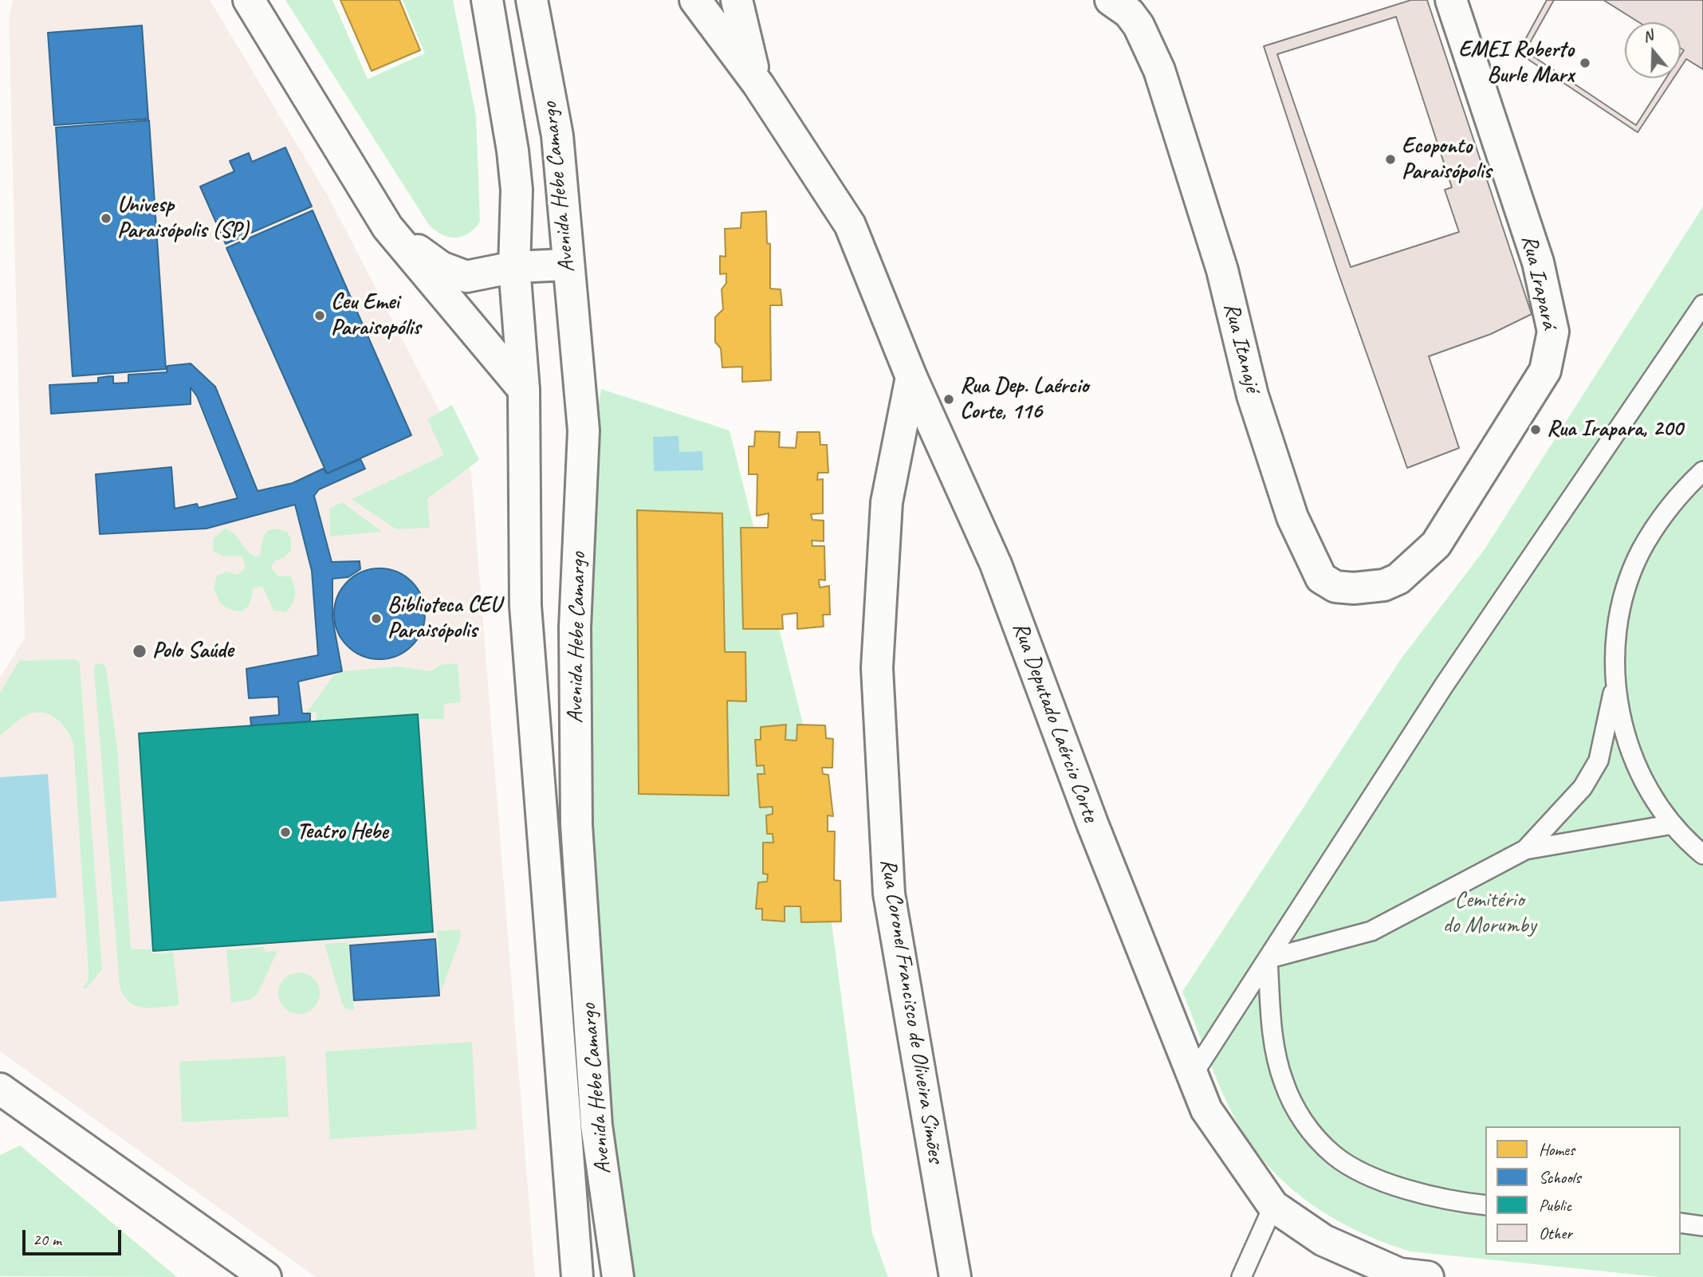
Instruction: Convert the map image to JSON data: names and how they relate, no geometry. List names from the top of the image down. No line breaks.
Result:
{"streets":{"street":["Avenida Hebe Camargo","Rua Irapará","Rua Itanajé","Rua Deputado Laércio Corte","Rua Coronel Francisco de Oliveira Simões"]},"crossings":[["Rua Irapará","Rua Itanajé"],["Rua Deputado Laércio Corte","Rua Coronel Francisco de Oliveira Simões"]],"parks":["Cemitério do Morumby"],"places":["EMEI Roberto Burle Marx","Ecoponto Paraisópolis","Univesp Paraisópolis (SP)","Ceu Emei Paraisopólis","Rua Dep. Laércio Corte, 116","Rua Irapara, 200","Biblioteca CEU Paraisópolis","Polo Saúde","Teatro Hebe"],"legend":["Homes","Schools","Public","Other"],"scale_bar":"20 m","north":"top"}
